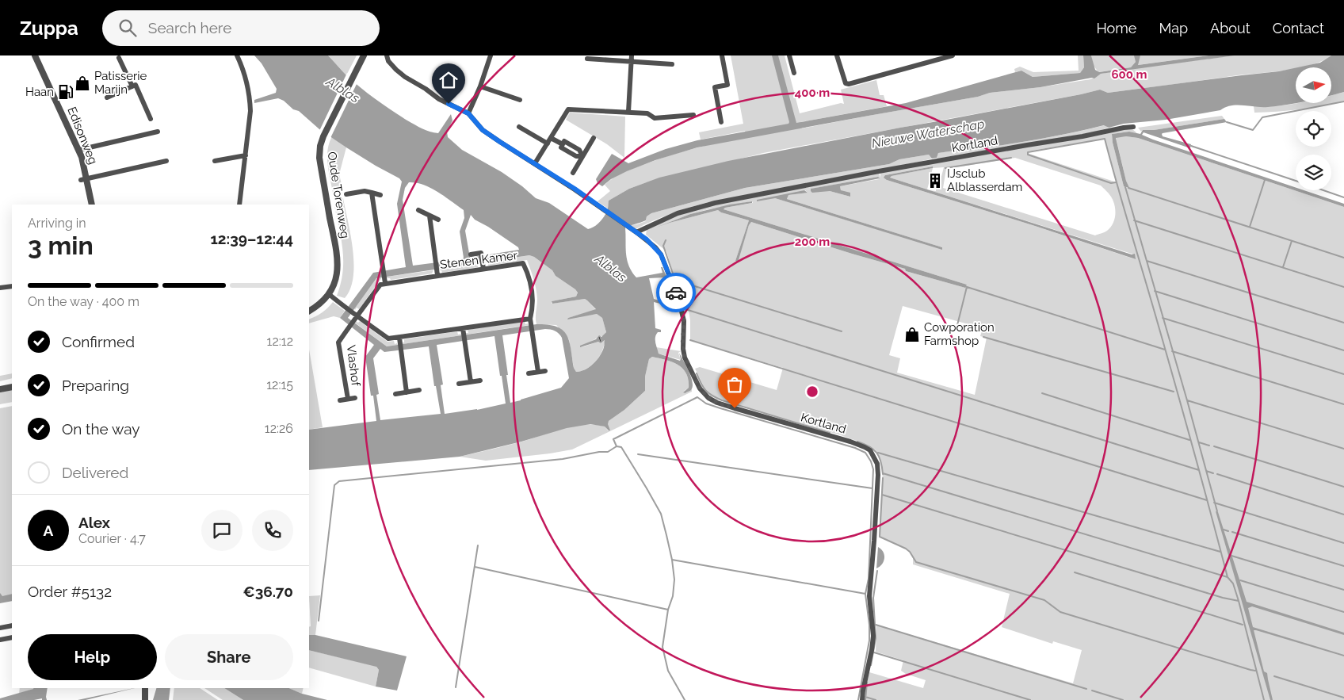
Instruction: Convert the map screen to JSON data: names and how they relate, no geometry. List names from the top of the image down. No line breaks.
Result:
{"streets":{"street":["Edisonweg","Kortland","Oude Torenweg","Stenen Kamer","Vlashof"]},"water":["Alblas","Nieuwe Waterschap"],"places":{"shop":["Patisserie Marijn","Cowporation Farmshop"],"fuel station":["Haan"],"building":["IJsclub Alblasserdam"]},"north":"right","page":{"header":"Zuppa","search":"Search here","nav":["Home","Map","About","Contact"],"heading":["3 min","Arriving in","12:39–12:44"],"panel":["Alex","Courier · 4.7","Order #5132","€36.70"],"bar":"On the way · 400 m","list":[["Confirmed","12:12"],["Preparing","12:15"],["On the way","12:26"],"Delivered"],"round":"A","buttons":["Help","Share"]},"rings":["600 m","400 m","200 m"]}
